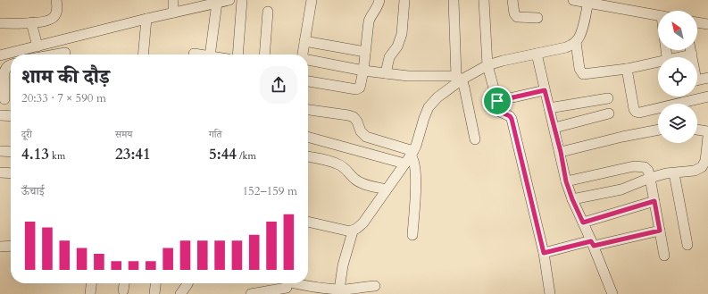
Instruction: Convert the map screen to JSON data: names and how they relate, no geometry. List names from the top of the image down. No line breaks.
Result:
{"north":"top left","page":{"heading":["शाम की दौड़","20:33 · 7 × 590 m"],"stats":[["दूरी","4.13 km"],["समय","23:41"],["गति","5:44 /km"]],"chart":["ऊँचाई","152–159 m"]}}
